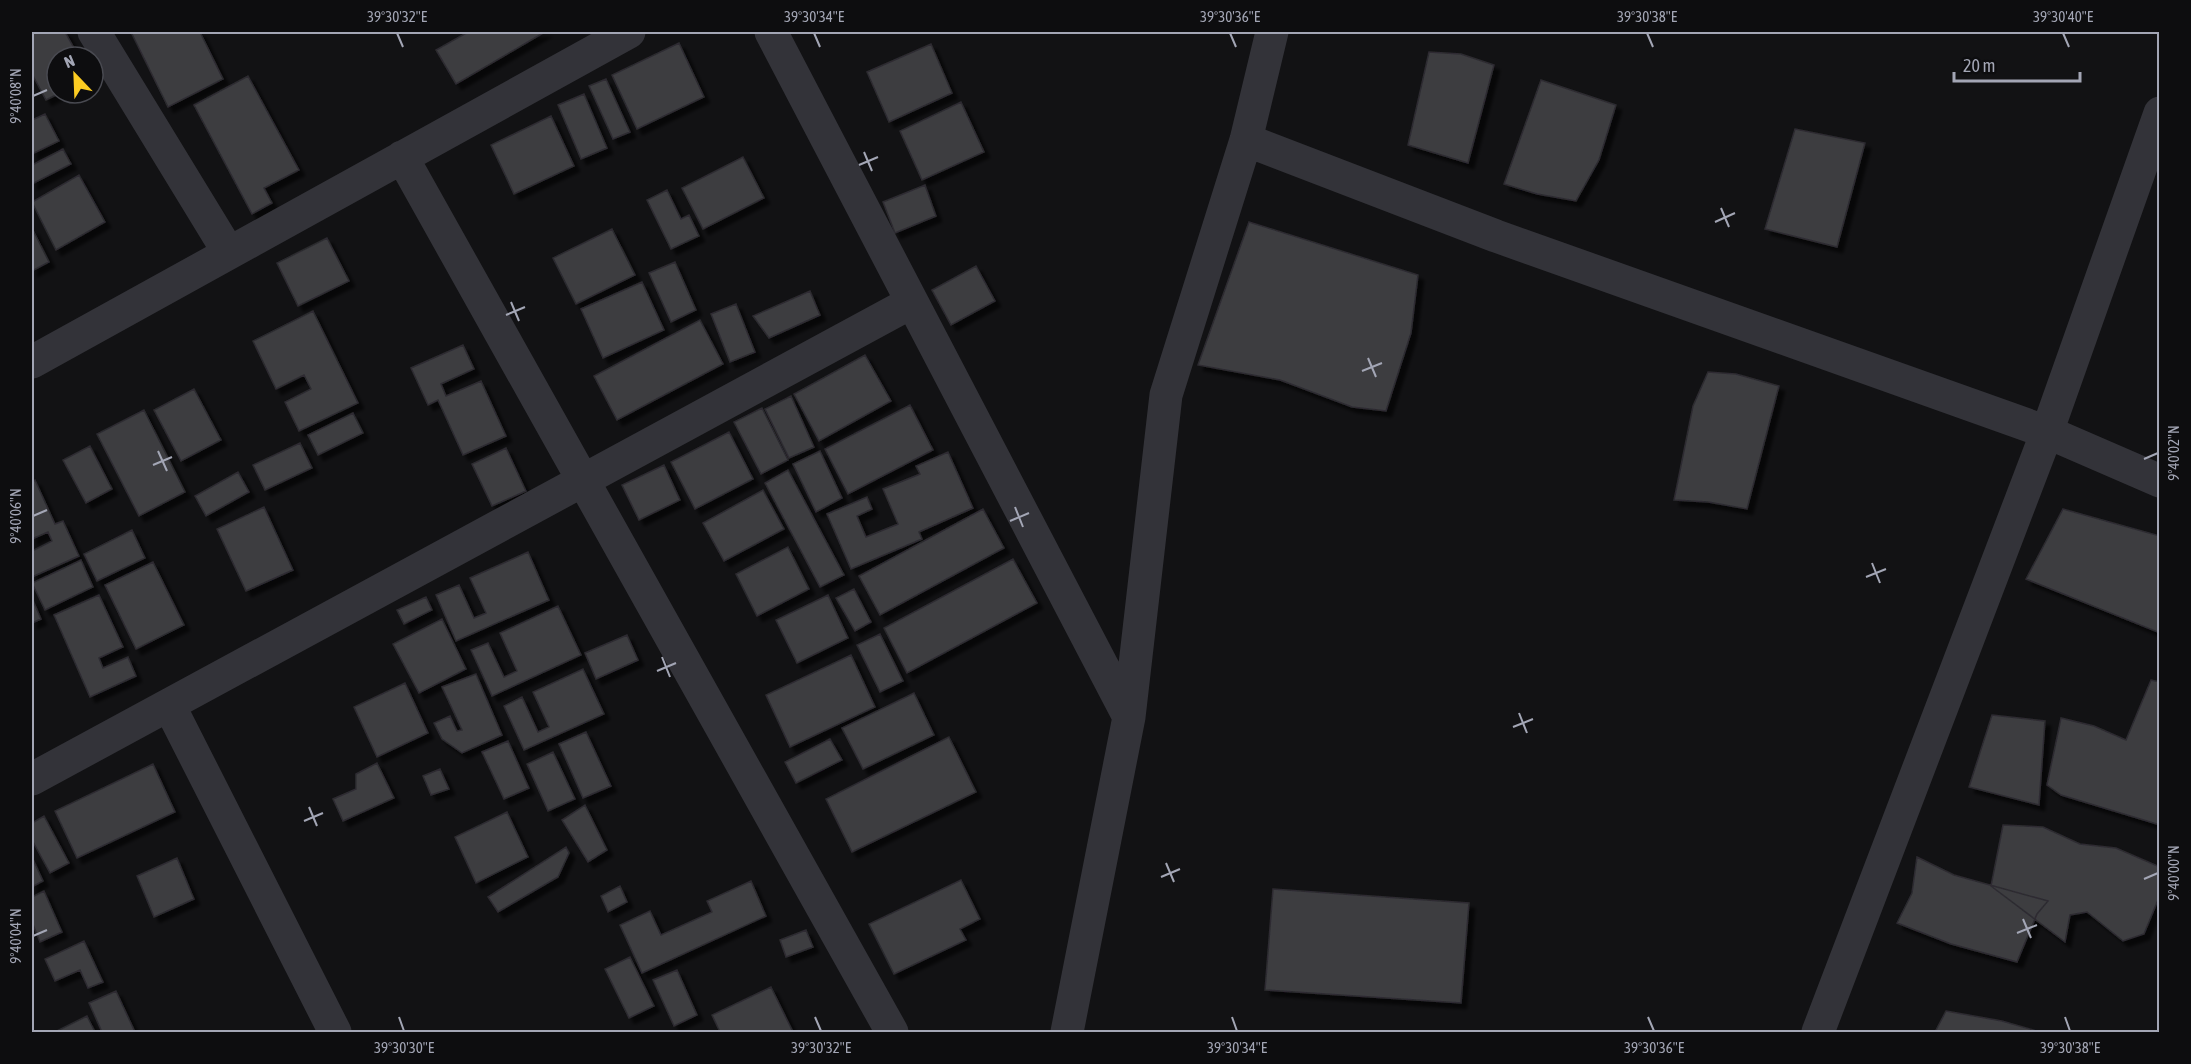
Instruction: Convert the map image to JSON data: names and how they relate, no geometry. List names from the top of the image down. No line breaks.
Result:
{"scale_bar":"20 m","north":"top left","coordinates":["39°30'32\"E","39°30'34\"E","39°30'36\"E","39°30'38\"E","39°30'40\"E","9°40'08\"N","9°40'02\"N","9°40'06\"N","9°40'00\"N","9°40'04\"N","39°30'30\"E"]}
